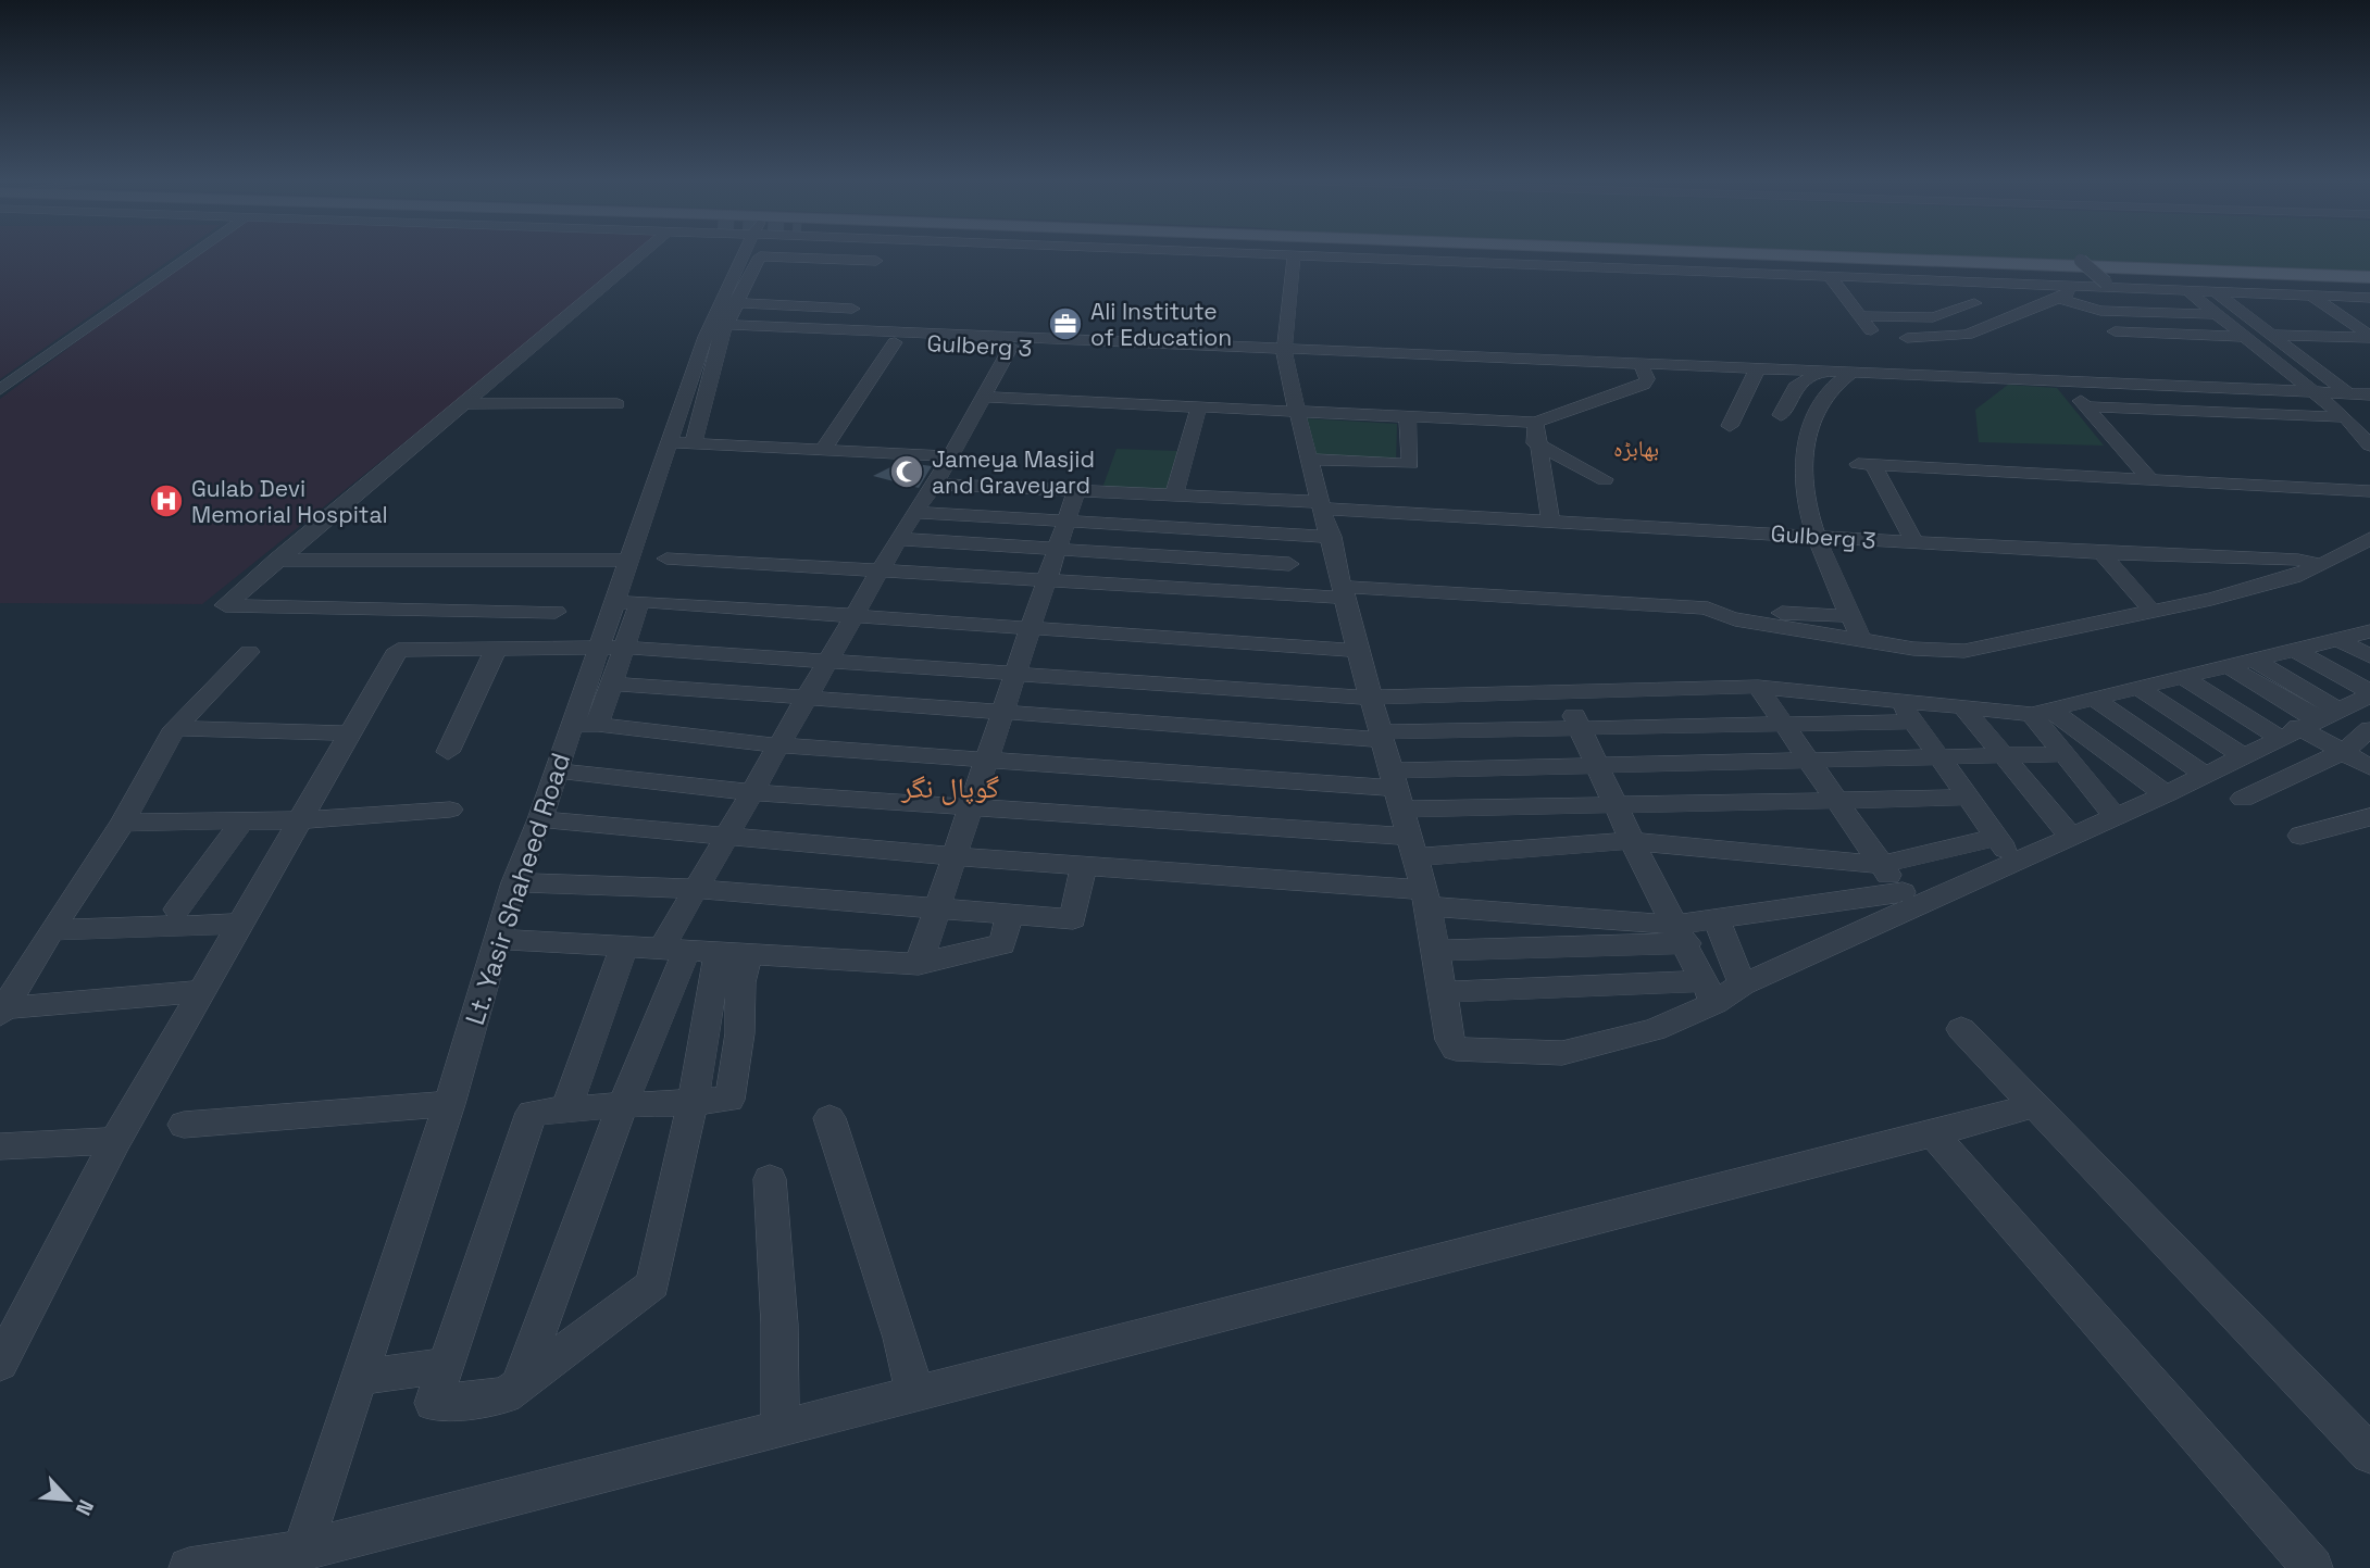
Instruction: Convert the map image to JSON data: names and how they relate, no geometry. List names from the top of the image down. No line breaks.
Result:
{"streets":{"street":["Gulberg 3","Lt. Yasir Shaheed Road"]},"crossings":[["Gulberg 3","Lt. Yasir Shaheed Road"]],"districts":["بھابڑہ","گوپال نگر"],"places":{"office":["Ali Institute of Education"],"mosque":["Jameya Masjid and Graveyard"],"hospital":["Gulab Devi Memorial Hospital"]},"north":"bottom right"}
